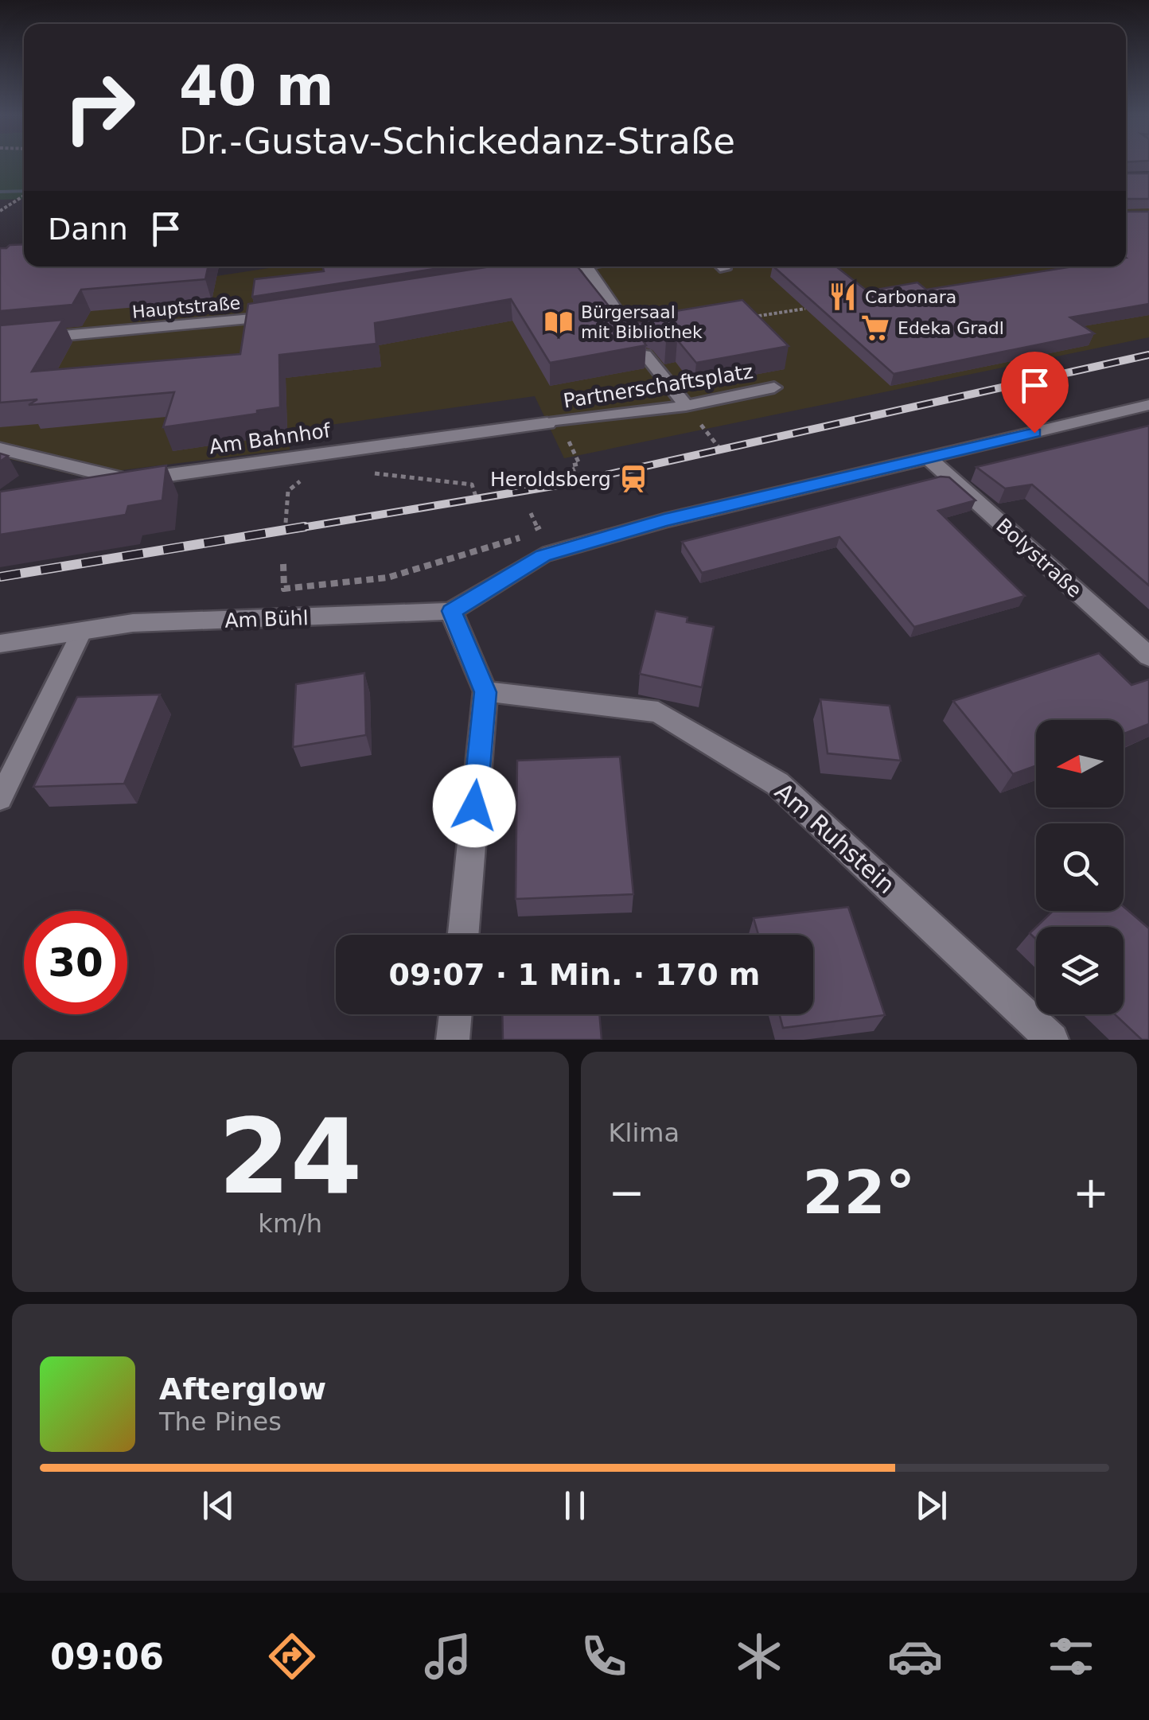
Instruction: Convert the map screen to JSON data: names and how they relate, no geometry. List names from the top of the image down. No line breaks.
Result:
{"streets":{"street":["Hauptstraße","Am Bahnhof","Bolystraße","Am Bühl","Am Ruhstein"],"lane":["Partnerschaftsplatz"]},"crossings":[["Partnerschaftsplatz","Am Bahnhof"]],"places":{"restaurant":["Carbonara"],"library":["Bürgersaal mit Bibliothek"],"supermarket":["Edeka Gradl"],"station":["Heroldsberg"]},"north":"left","page":{"turn":["40 m","Dr.-Gustav-Schickedanz-Straße"],"then":"Dann","limit":"30","trip":"09:07 · 1 Min. · 170 m","tile":[["24","km/h"],"Klima"],"heat":["−","22°","+"],"song":["Afterglow","The Pines"],"tabs":"09:06"}}
